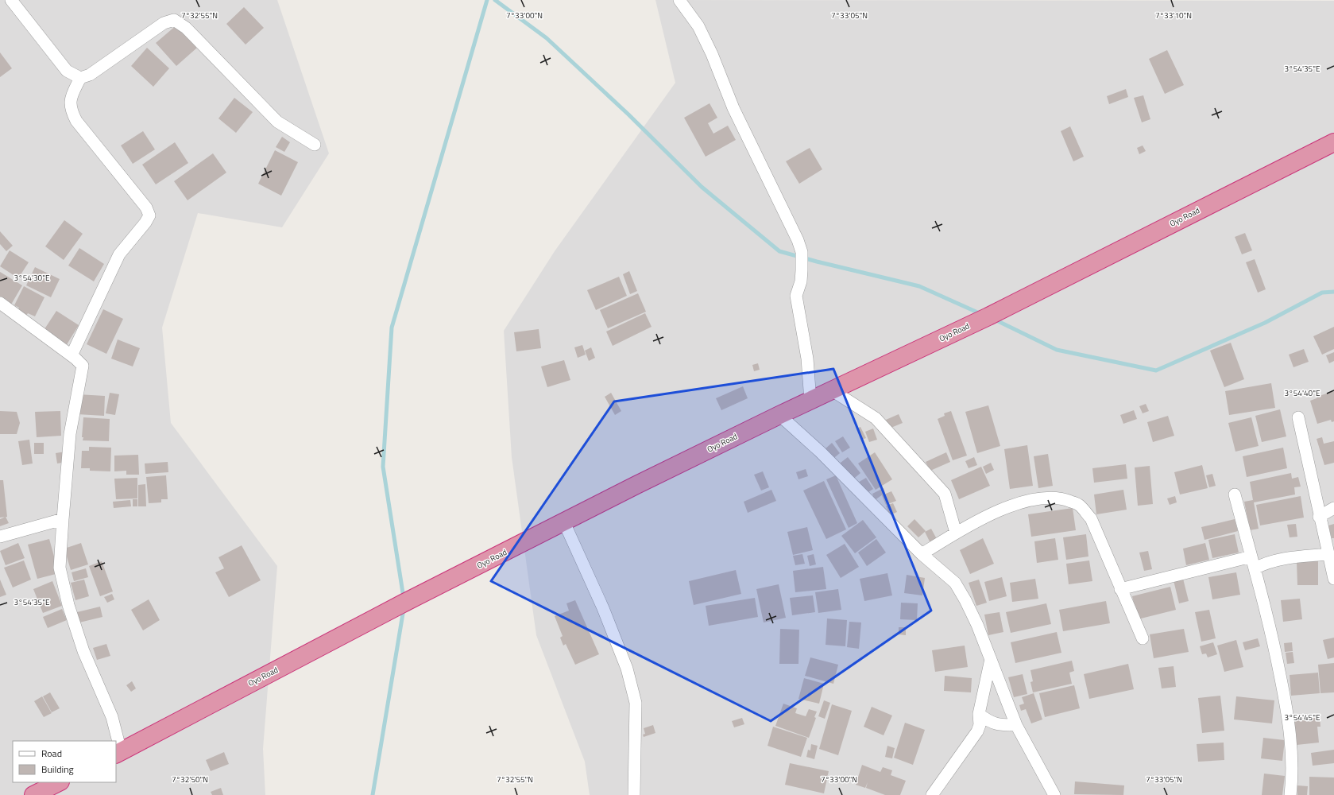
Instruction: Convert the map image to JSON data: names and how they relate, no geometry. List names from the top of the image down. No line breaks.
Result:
{"streets":{"highway":["Oyo Road"]},"legend":["Road","Building"],"coordinates":["7°32'55\"N","7°33'00\"N","7°33'05\"N","7°33'10\"N","3°54'35\"E","3°54'30\"E","3°54'40\"E","3°54'45\"E","7°32'50\"N"]}
